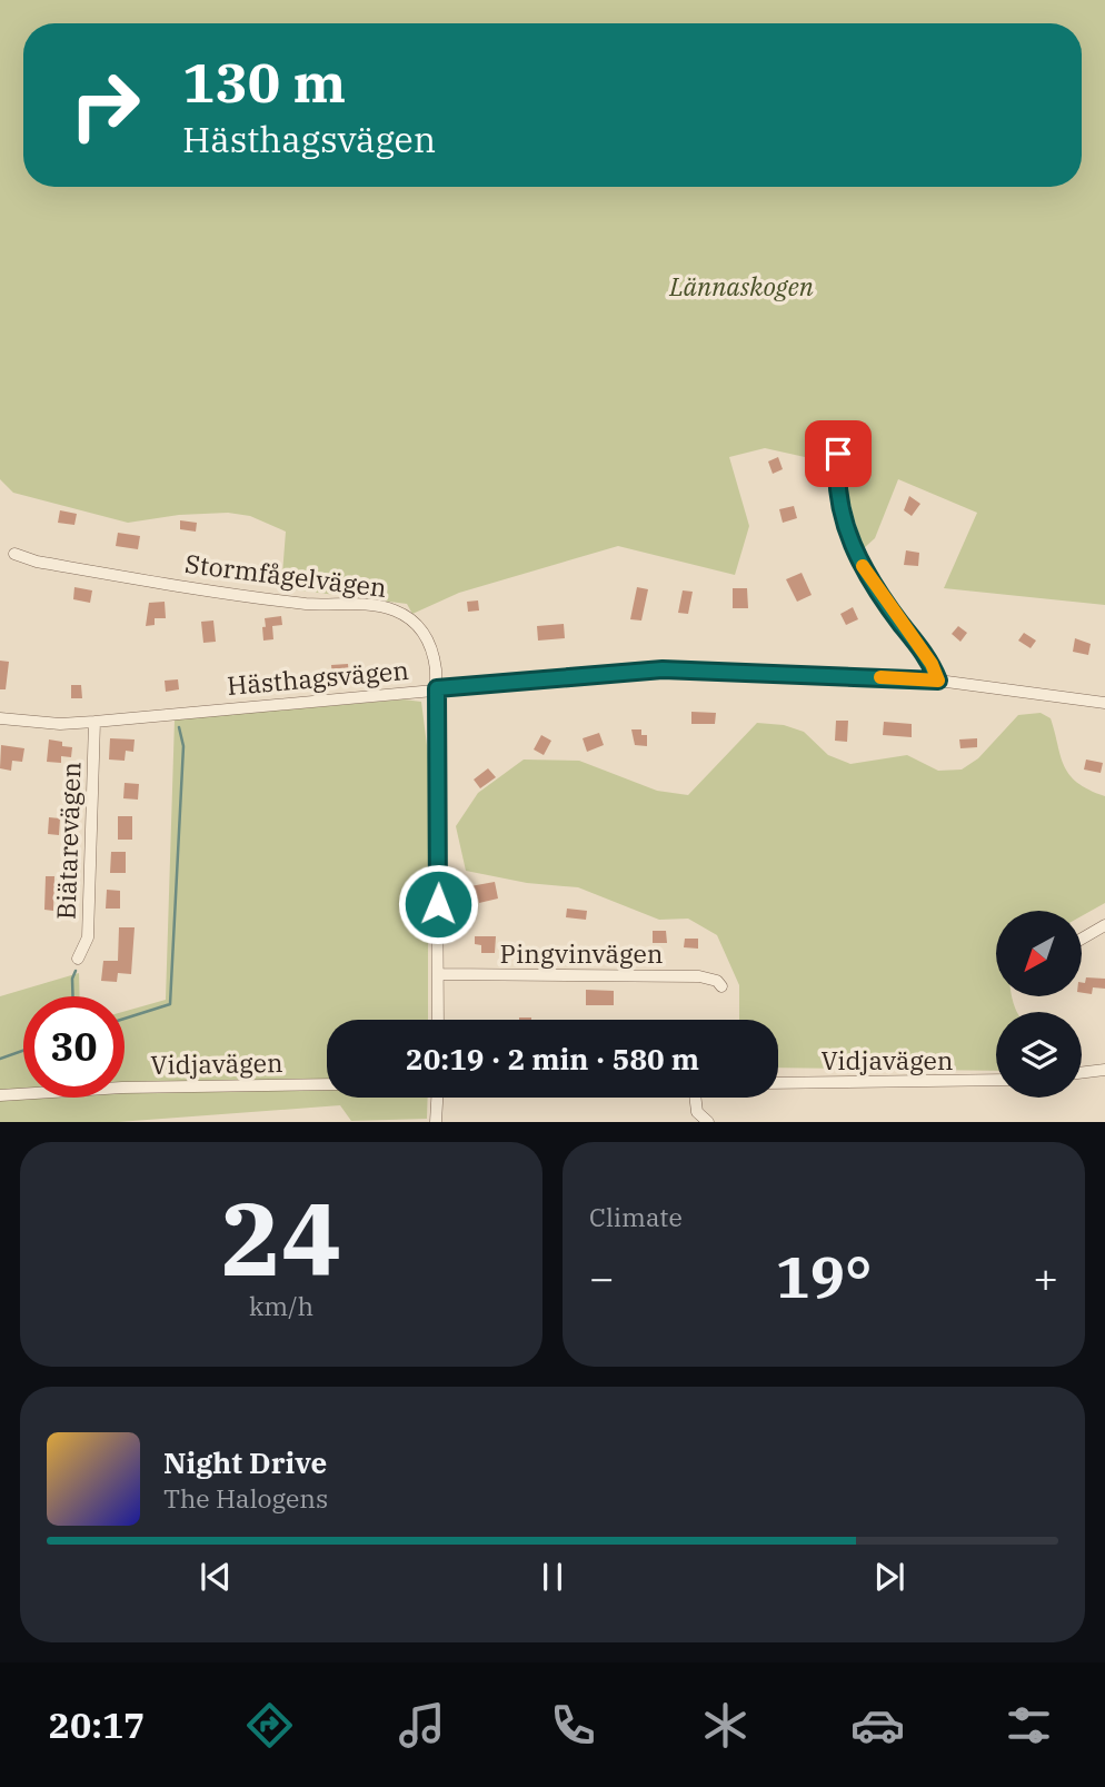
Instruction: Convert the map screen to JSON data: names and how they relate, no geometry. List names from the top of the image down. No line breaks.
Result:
{"streets":{"street":["Stormfågelvägen","Hästhagsvägen","Biätarevägen","Pingvinvägen","Vidjavägen"]},"crossings":[["Stormfågelvägen","Hästhagsvägen"],["Stormfågelvägen","Pingvinvägen"],["Hästhagsvägen","Biätarevägen"]],"parks":["Lännaskogen"],"north":"bottom left","page":{"turn":["130 m","Hästhagsvägen"],"limit":"30","trip":"20:19 · 2 min · 580 m","tile":[["24","km/h"],"Climate"],"heat":["−","19°","+"],"song":["Night Drive","The Halogens"],"tabs":"20:17"}}
